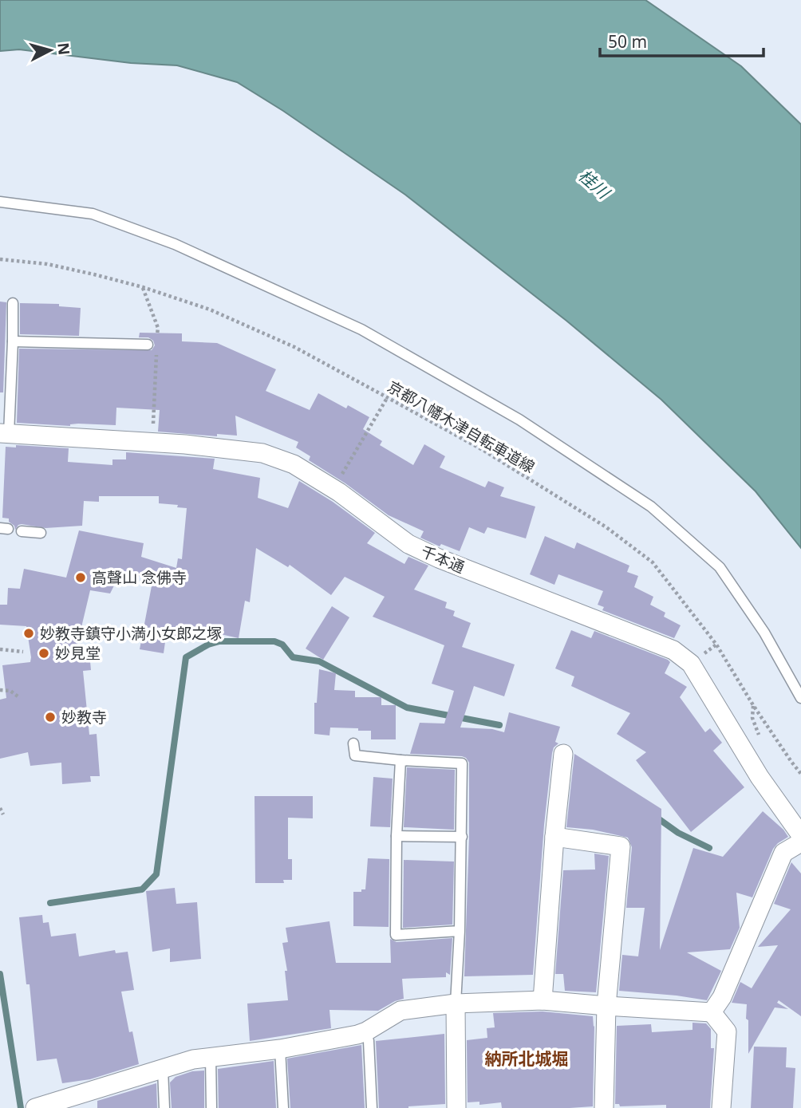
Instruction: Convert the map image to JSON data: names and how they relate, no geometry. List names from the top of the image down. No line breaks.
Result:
{"streets":{"street":["千本通"],"path":["京都八幡木津自転車道線"]},"districts":["納所北城堀"],"water":["桂川"],"places":["高聲山 念佛寺","妙教寺鎮守小満小女郎之塚","妙見堂","妙教寺"],"scale_bar":"50 m","north":"right"}
